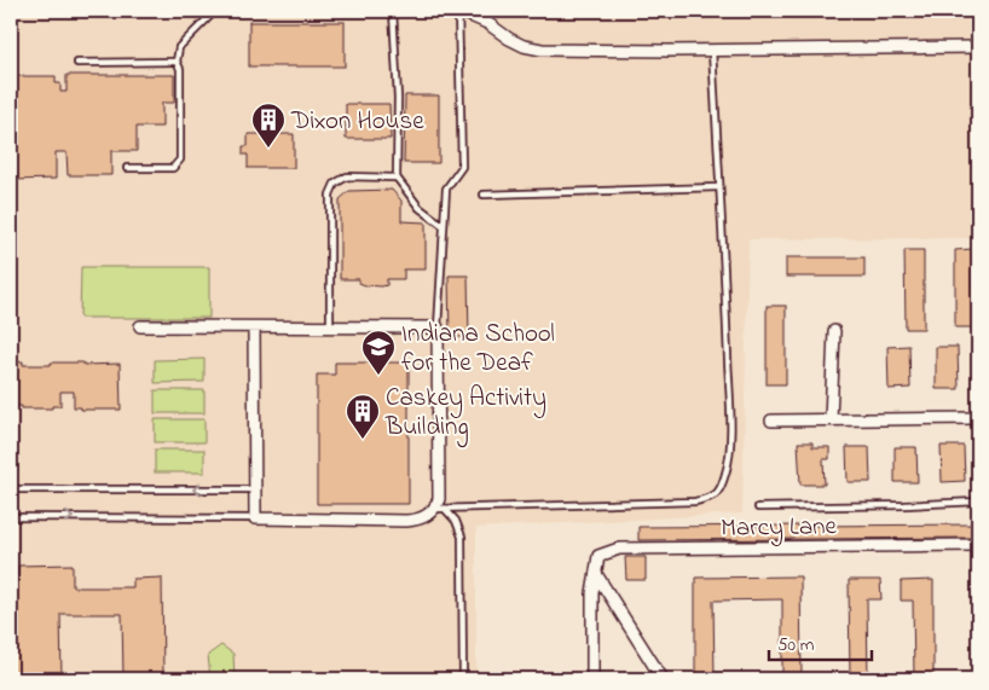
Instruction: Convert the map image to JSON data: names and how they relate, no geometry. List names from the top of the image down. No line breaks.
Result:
{"streets":{"street":["Marcy Lane"]},"places":{"building":["Dixon House","Caskey Activity Building"],"school or university":["Indiana School for the Deaf"]},"scale_bar":"50 m"}
